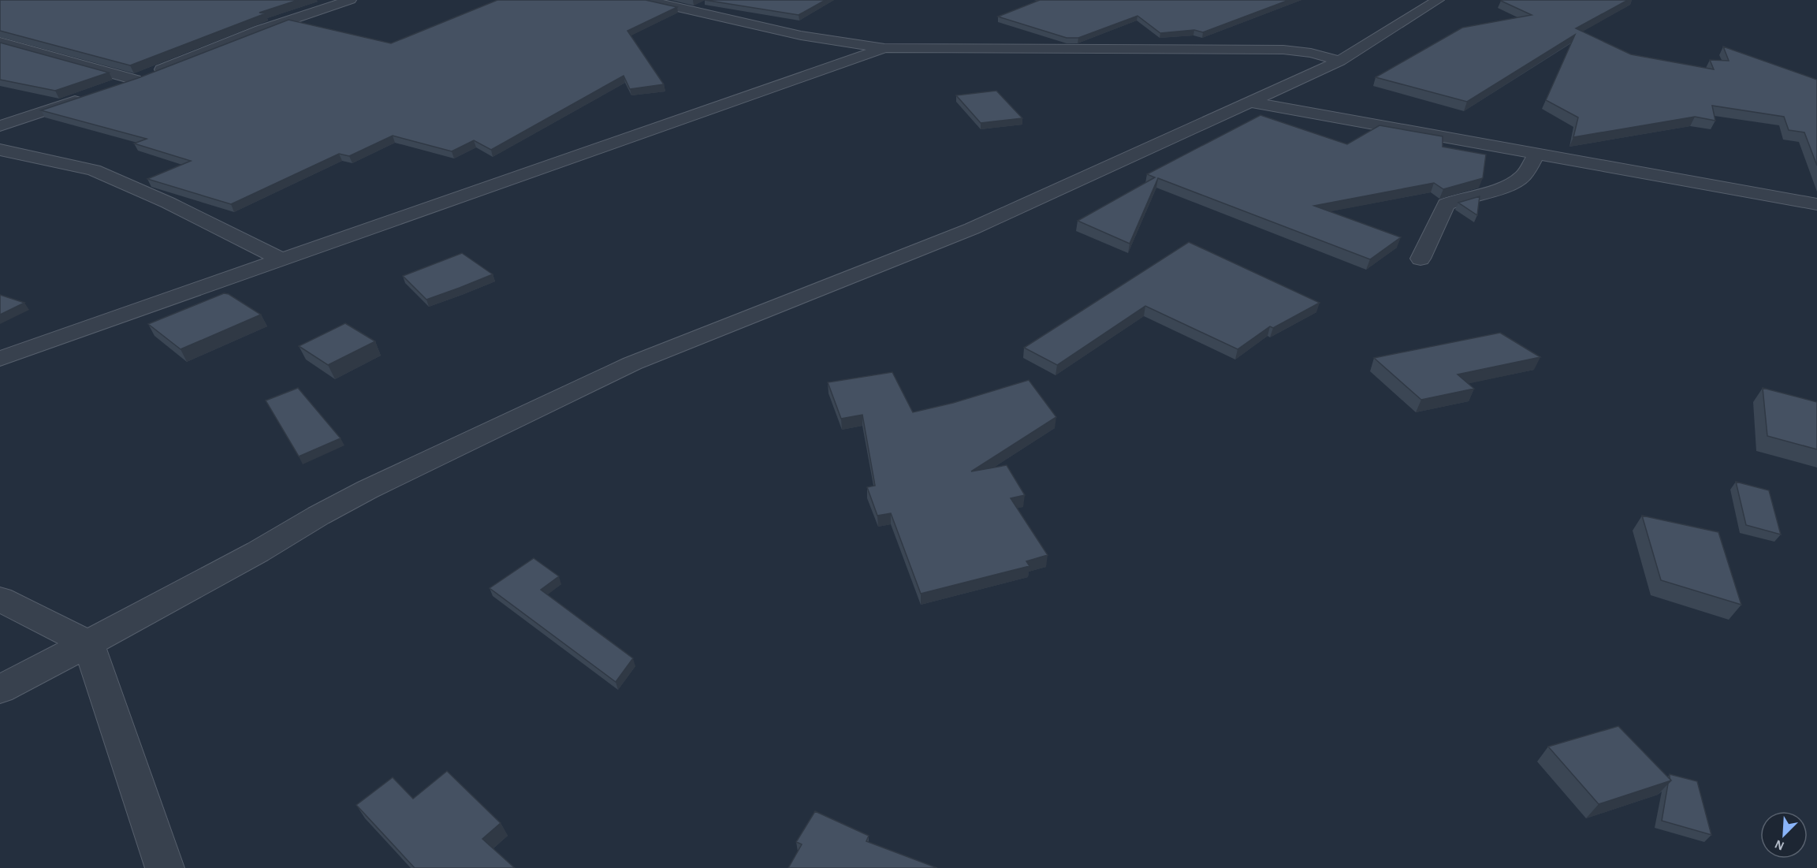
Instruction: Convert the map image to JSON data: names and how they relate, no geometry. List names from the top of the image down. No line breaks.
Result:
{"north":"bottom left"}
